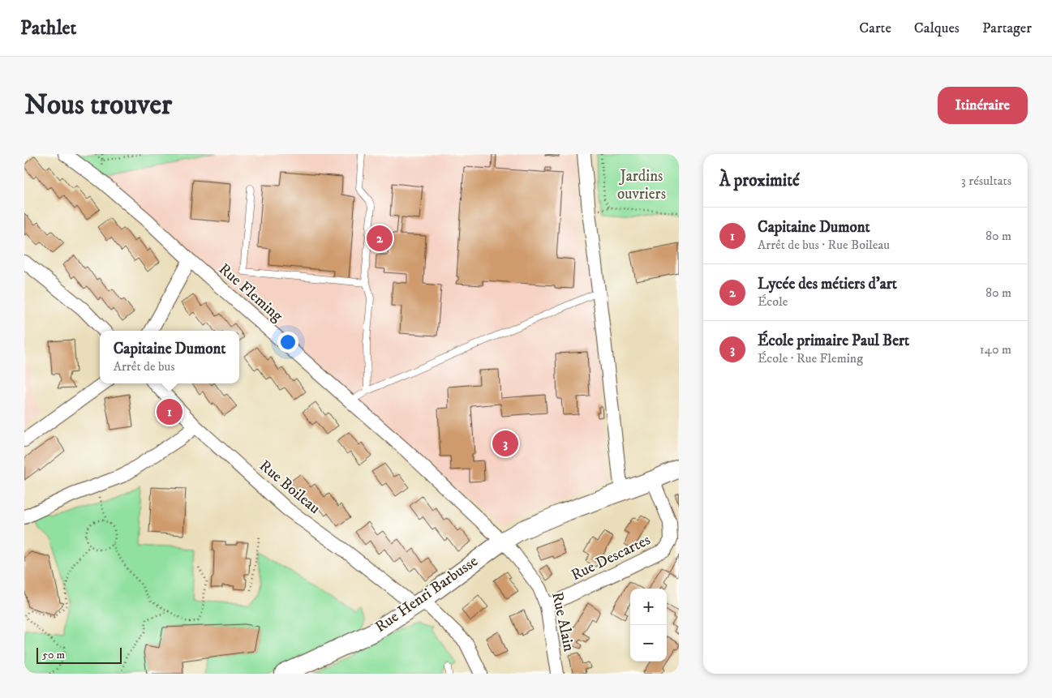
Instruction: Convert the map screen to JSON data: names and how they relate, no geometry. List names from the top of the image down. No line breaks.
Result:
{"streets":{"street":["Rue Fleming","Rue Boileau","Rue Descartes","Rue Henri Barbusse","Rue Alain"]},"crossings":[["Rue Fleming","Rue Henri Barbusse"],["Rue Fleming","Rue Alain"],["Rue Boileau","Rue Henri Barbusse"],["Rue Descartes","Rue Henri Barbusse"],["Rue Descartes","Rue Alain"],["Rue Henri Barbusse","Rue Alain"]],"parks":["Jardins ouvriers"],"scale_bar":"50 m","page":{"header":"Pathlet","nav":["Carte","Calques","Partager"],"buttons":"Itinéraire","title":"Nous trouver","heading":["À proximité","3 résultats"],"list":[{"mark":"1","name":"Capitaine Dumont","note":"Arrêt de bus · Rue Boileau","value":"80 m"},{"mark":"2","name":"Lycée des métiers d'art","note":"École","value":"80 m"},{"mark":"3","name":"École primaire Paul Bert","note":"École · Rue Fleming","value":"140 m"}],"pins":["2","1","3"],"popup":["Capitaine Dumont","Arrêt de bus"],"map_buttons":["+","−"],"scale":"50 m"}}
